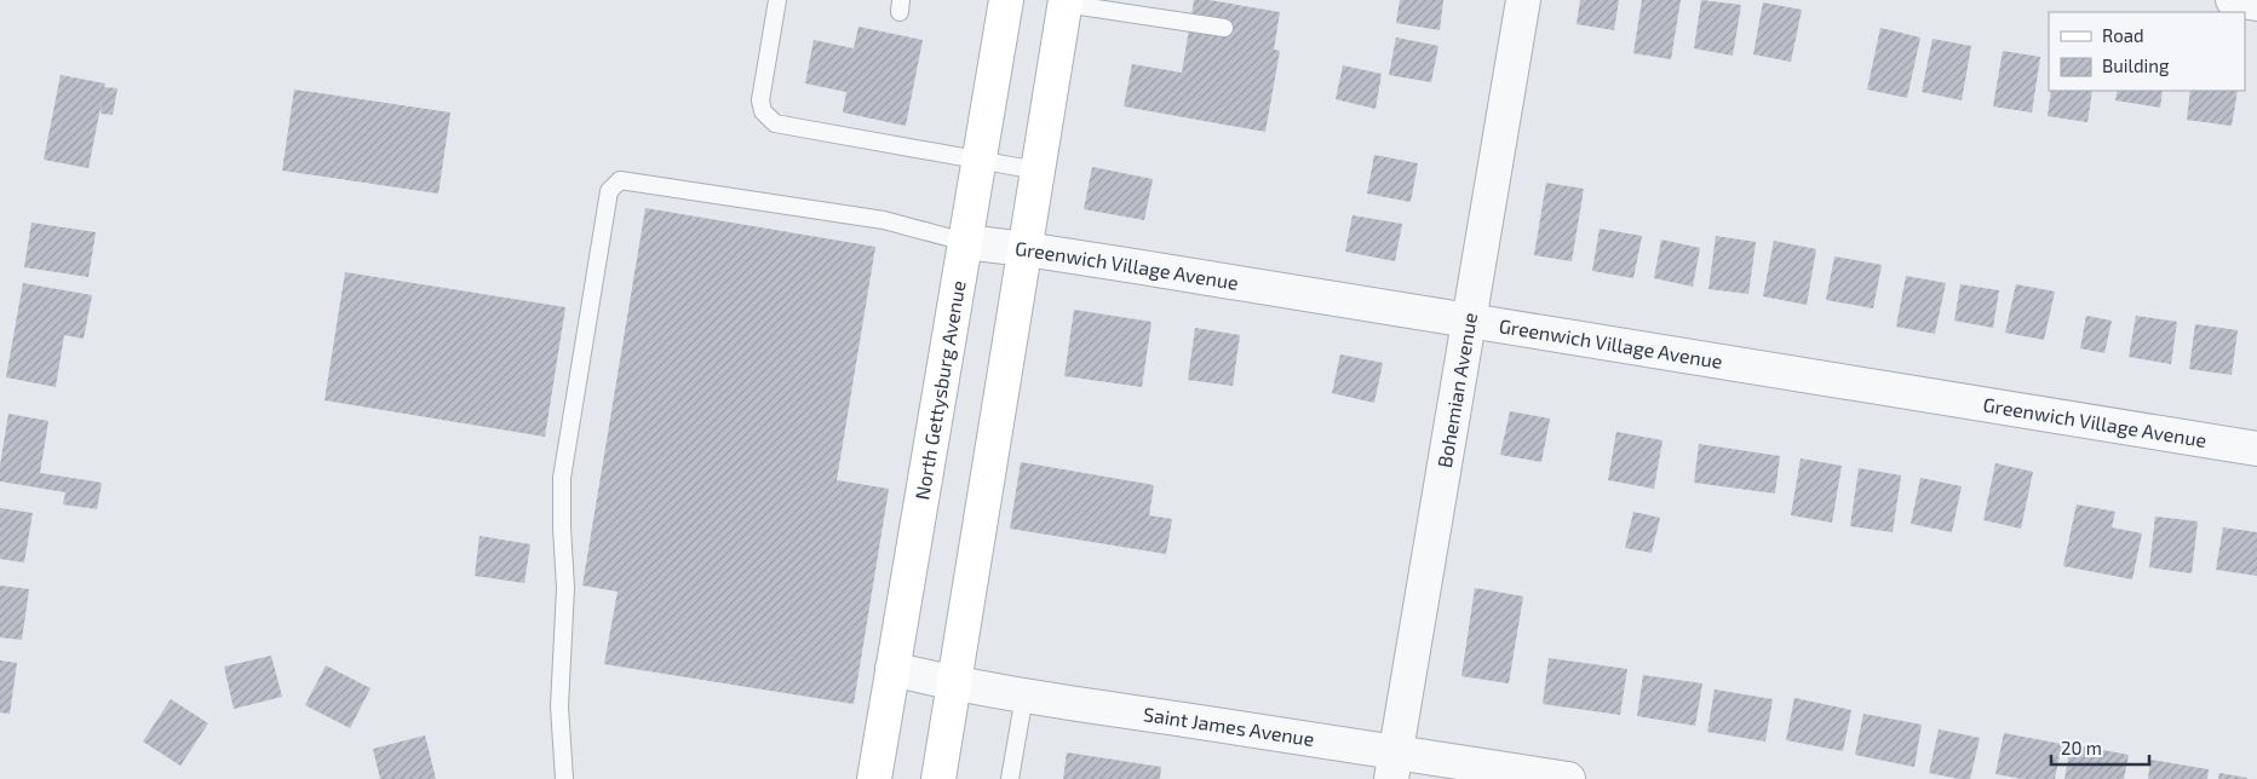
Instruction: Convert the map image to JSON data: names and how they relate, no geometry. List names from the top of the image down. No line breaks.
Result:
{"streets":{"main road":["North Gettysburg Avenue"],"street":["Greenwich Village Avenue","Bohemian Avenue","Saint James Avenue"]},"crossings":[["Greenwich Village Avenue","North Gettysburg Avenue"],["Greenwich Village Avenue","Bohemian Avenue"],["North Gettysburg Avenue","Saint James Avenue"],["Bohemian Avenue","Saint James Avenue"]],"legend":["Road","Building"],"scale_bar":"20 m"}
